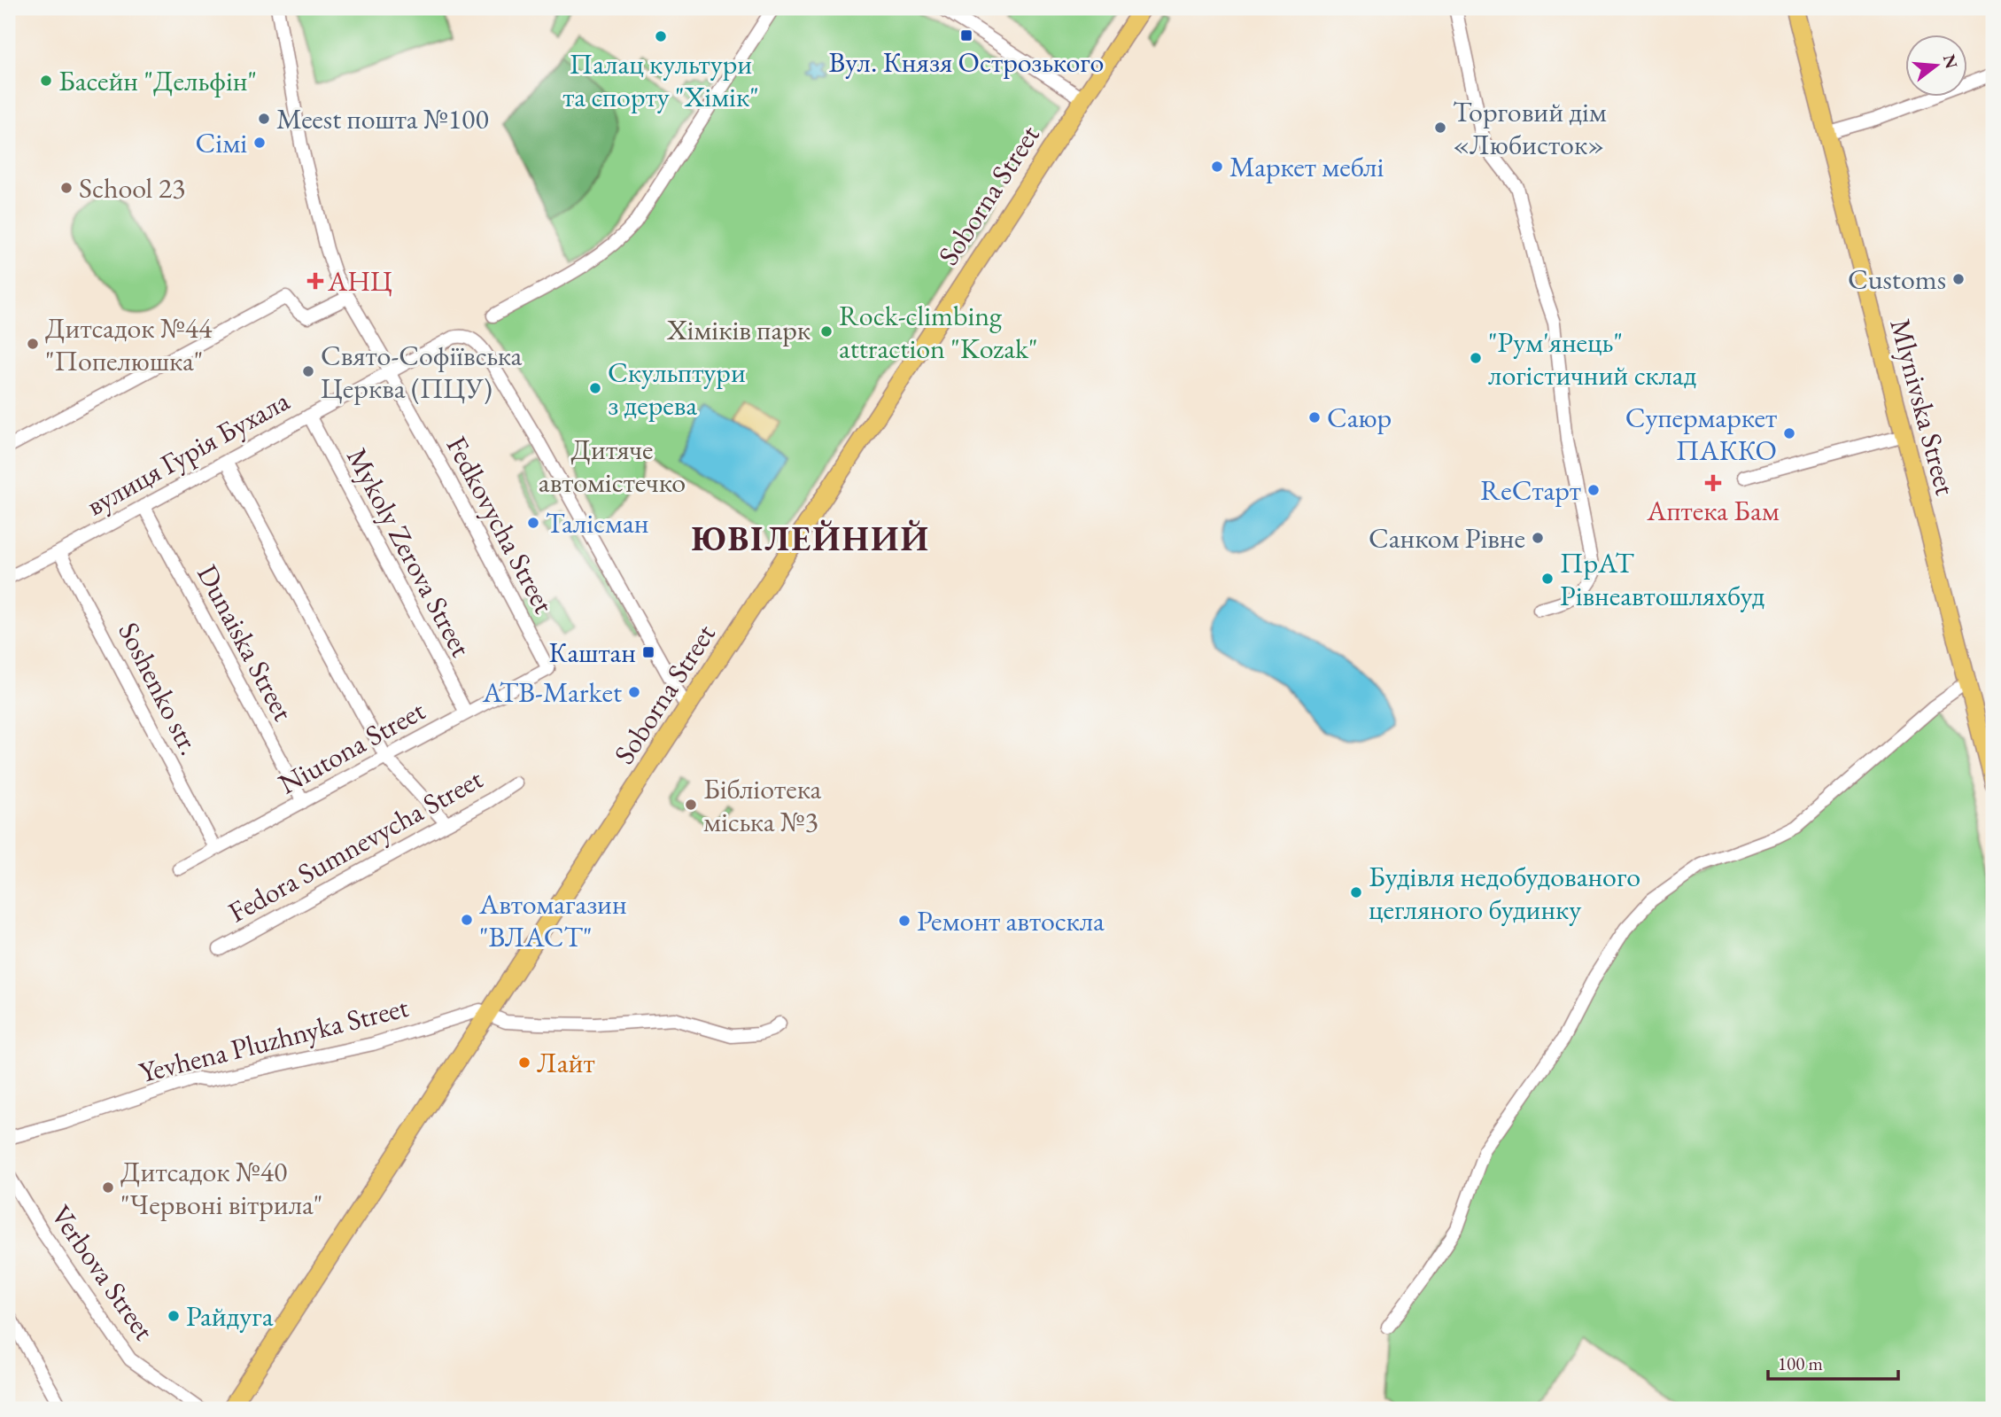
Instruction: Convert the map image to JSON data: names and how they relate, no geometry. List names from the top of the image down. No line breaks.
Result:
{"streets":{"main road":["Soborna Street","Mlynivska Street"],"street":["вулиця Гурія Бухала","Fedkovycha Street","Mykoly Zerova Street","Dunaiska Street","Soshenko str.","Niutona Street","Fedora Sumnevycha Street","Yevhena Pluzhnyka Street","Verbova Street"]},"crossings":[["Soborna Street","вулиця Гурія Бухала"],["Soborna Street","Yevhena Pluzhnyka Street"],["вулиця Гурія Бухала","Fedkovycha Street"],["вулиця Гурія Бухала","Mykoly Zerova Street"],["вулиця Гурія Бухала","Dunaiska Street"],["вулиця Гурія Бухала","Soshenko str."],["Fedkovycha Street","Niutona Street"],["Mykoly Zerova Street","Niutona Street"],["Dunaiska Street","Niutona Street"],["Soshenko str.","Niutona Street"]],"districts":["ЮВІЛЕЙНИЙ"],"parks":["Хіміків парк","Дитяче автомістечко"],"places":{"transit":["Вул. Князя Острозького","Каштан"],"other":["Палац культури та спорту \"Хімік\"","Басейн \"Дельфін\"","Meest пошта №100","Торговий дім «Любисток»","Сімі","Маркет меблі","School 23","Customs","Rock-climbing attraction \"Kozak\"","Дитсадок №44 \"Попелюшка\"","\"Рум'янець\" логістичний склад","Свято-Софіївська Церква (ПЦУ)","Скульптури з дерева","Саюр","Супермаркет ПАККО","ReСтарт","Талісман","Санком Рівне","ПрАТ Рівнеавтошляхбуд","ATB-Market","Бібліотека міська №3","Будівля недобудованого цегляного будинку","Автомагазин \"ВЛАСТ\"","Ремонт автоскла","Лайт","Дитсадок №40 \"Червоні вітрила\"","Райдуга"],"health":["АНЦ","Аптека Бам"]},"scale_bar":"100 m","north":"right"}
